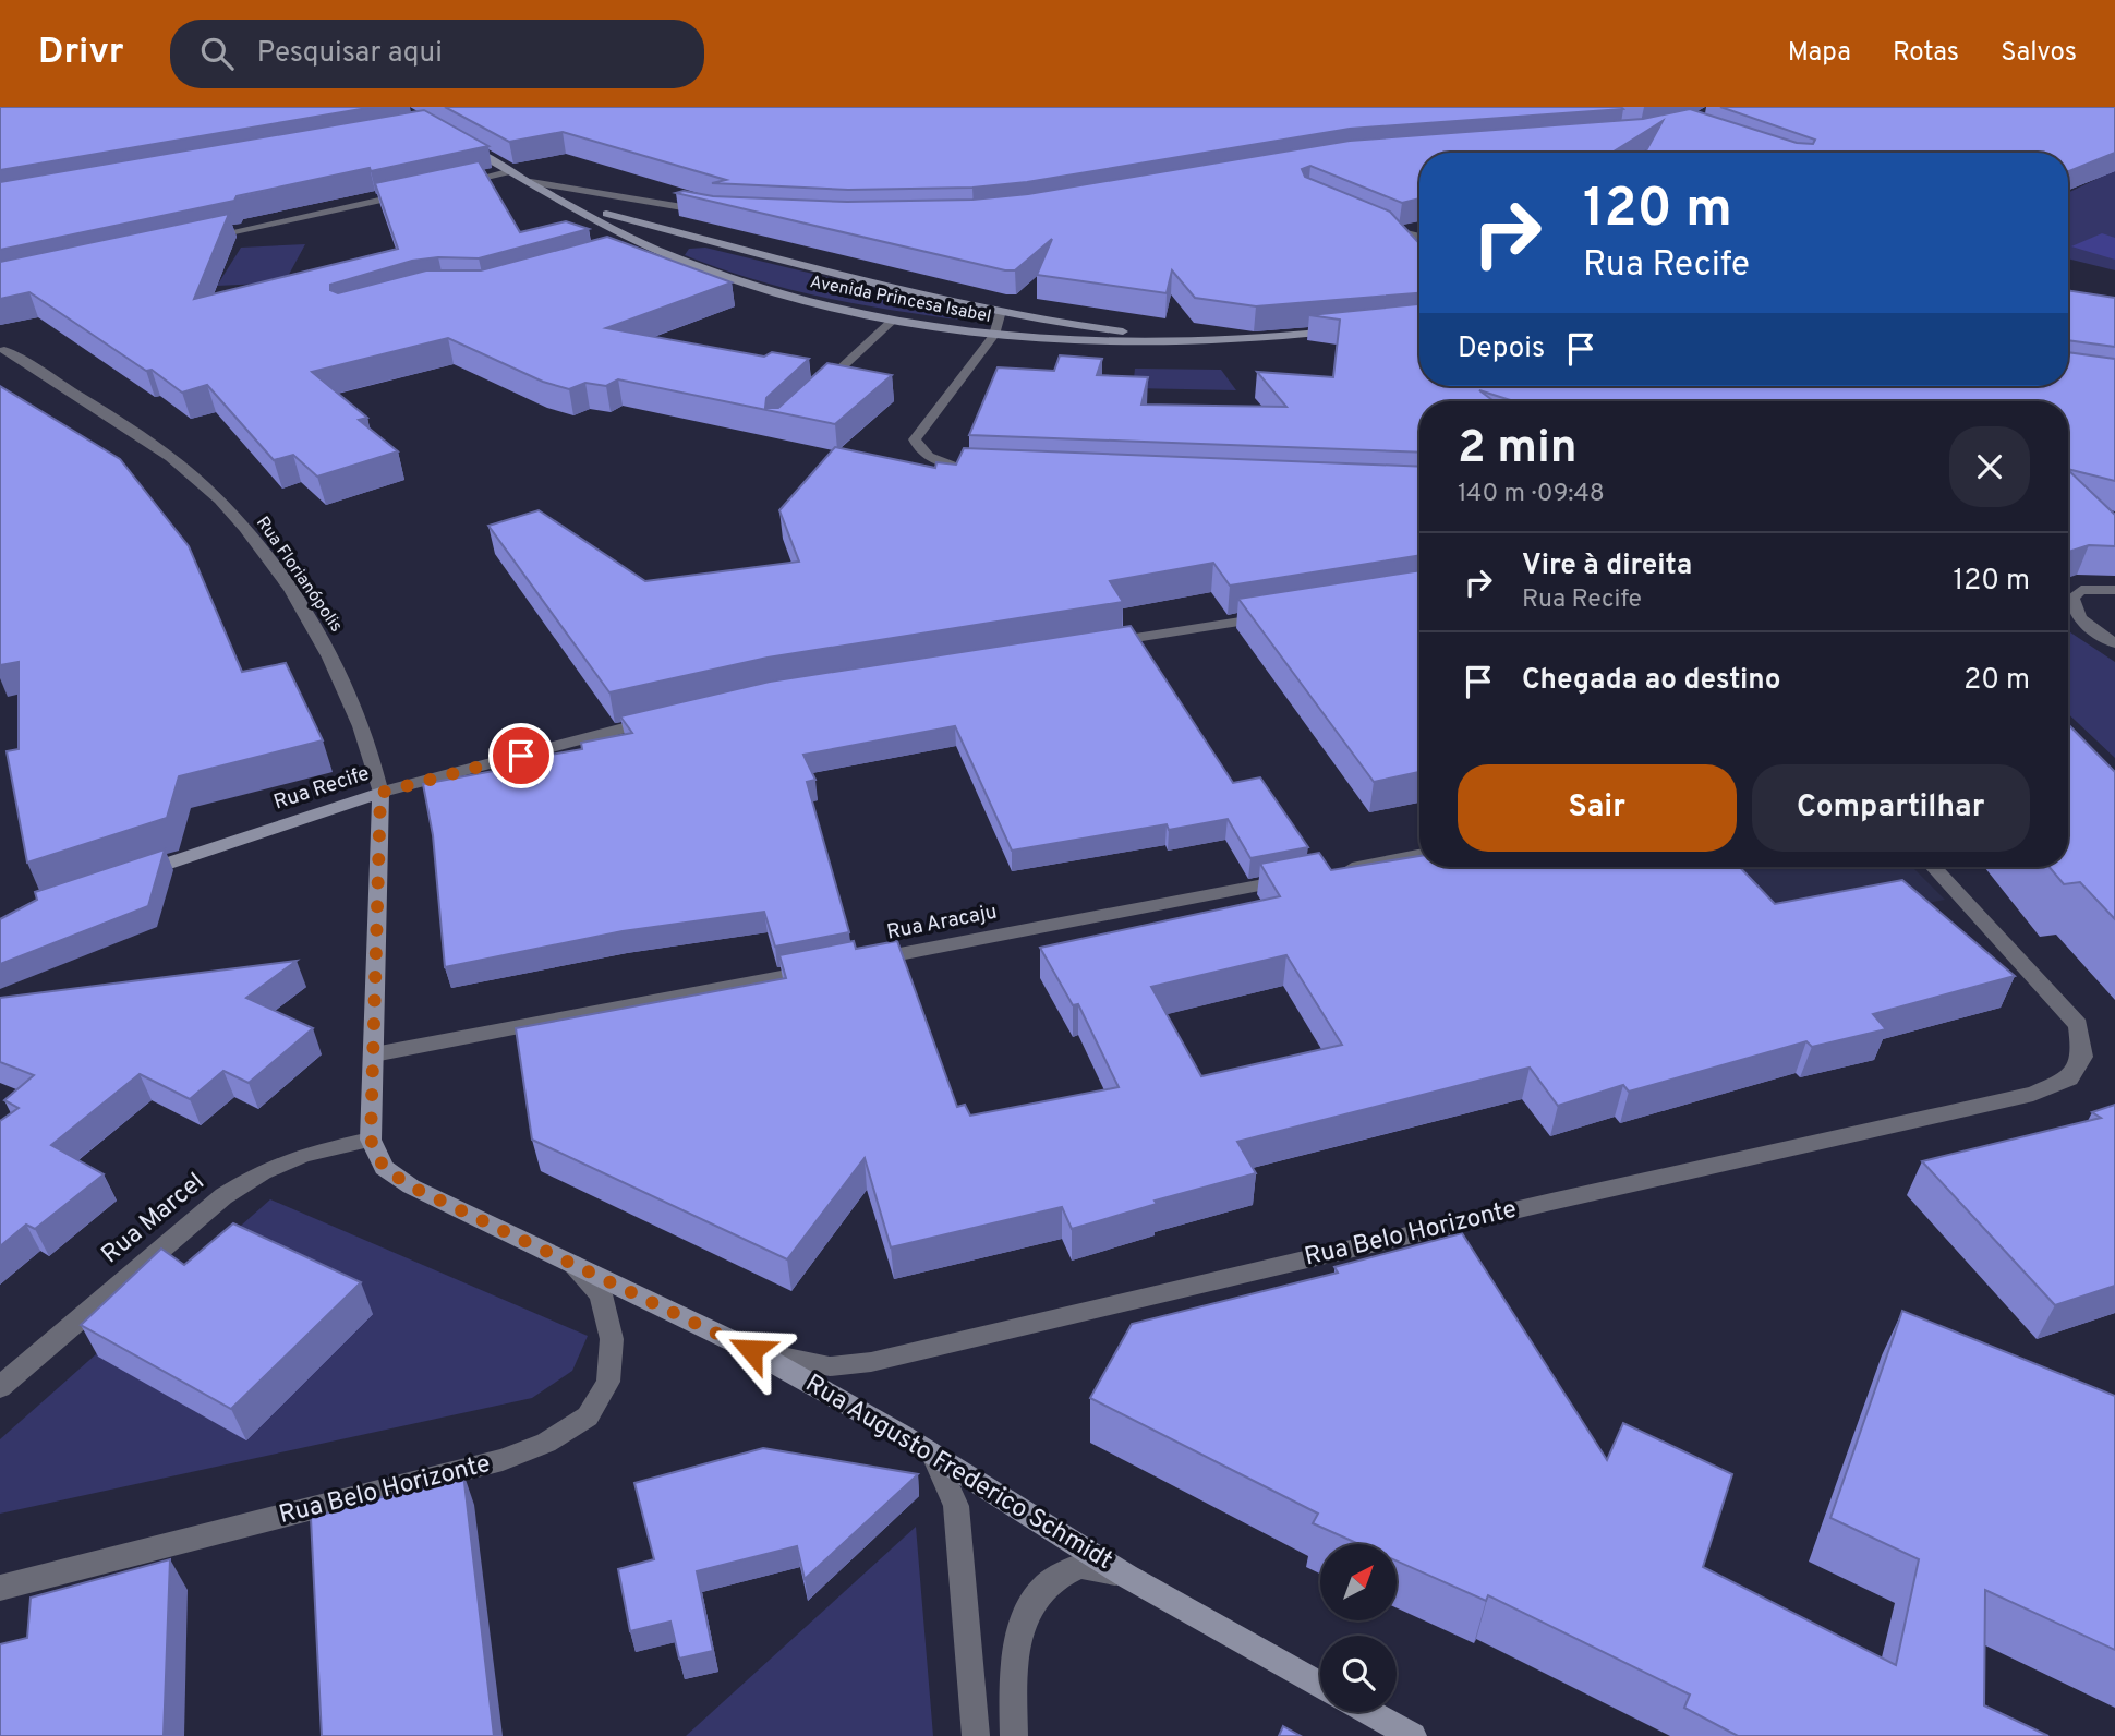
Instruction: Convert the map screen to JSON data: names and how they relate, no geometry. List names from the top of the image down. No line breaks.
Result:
{"streets":{"main road":["Avenida Princesa Isabel","Rua Recife","Rua Augusto Frederico Schmidt"],"street":["Rua Florianópolis","Rua Aracaju","Rua Marcel","Rua Belo Horizonte"]},"crossings":[["Rua Florianópolis","Rua Recife"],["Rua Marcel","Rua Augusto Frederico Schmidt"],["Rua Belo Horizonte","Rua Augusto Frederico Schmidt"]],"north":"top right","page":{"header":"Drivr","search":"Pesquisar aqui","nav":["Mapa","Rotas","Salvos"],"turn":["120 m","Rua Recife"],"then":"Depois","heading":["2 min","140 m · 09:48"],"list":[{"name":"Vire à direita","note":"Rua Recife","value":"120 m"},{"name":"Chegada ao destino","value":"20 m"}],"buttons":["Sair","Compartilhar"]}}
